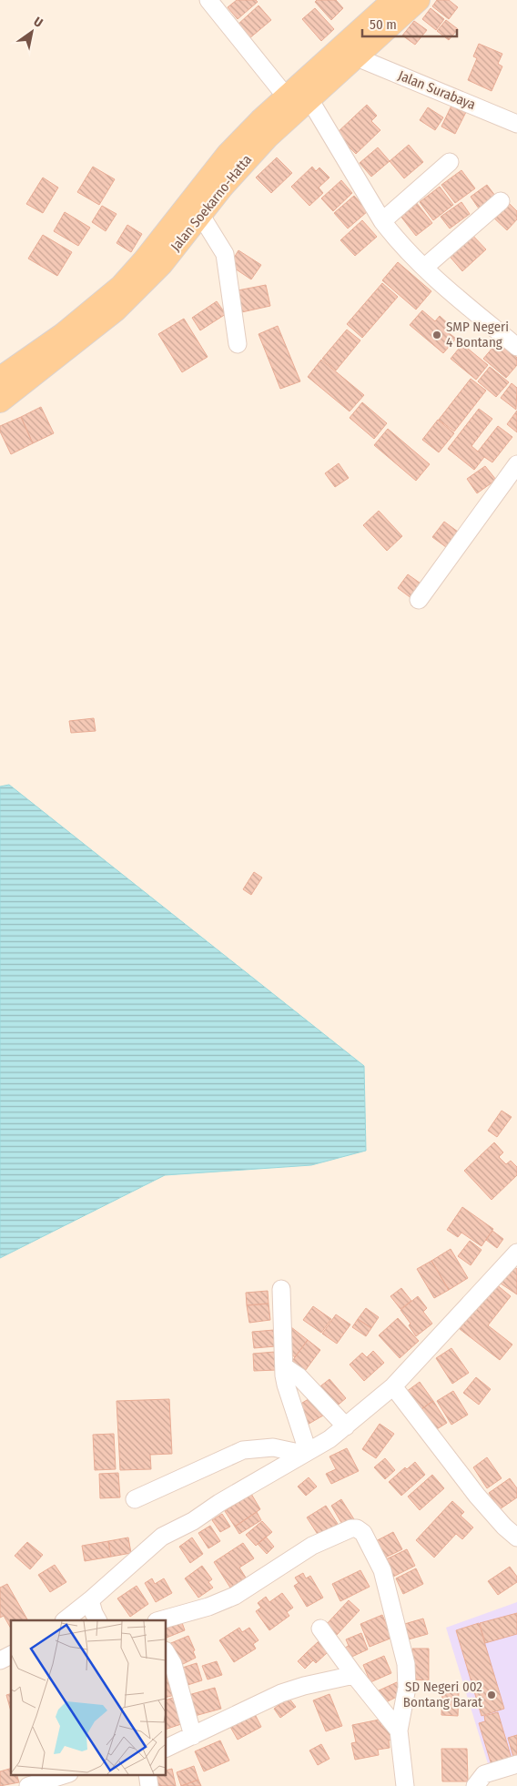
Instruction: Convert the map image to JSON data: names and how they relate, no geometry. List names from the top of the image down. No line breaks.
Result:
{"streets":{"main road":["Jalan Soekarno-Hatta"],"street":["Jalan Surabaya"]},"crossings":[["Jalan Surabaya","Jalan Soekarno-Hatta"]],"places":["SMP Negeri 4 Bontang","SD Negeri 002 Bontang Barat"],"scale_bar":"50 m","north":"top right"}
